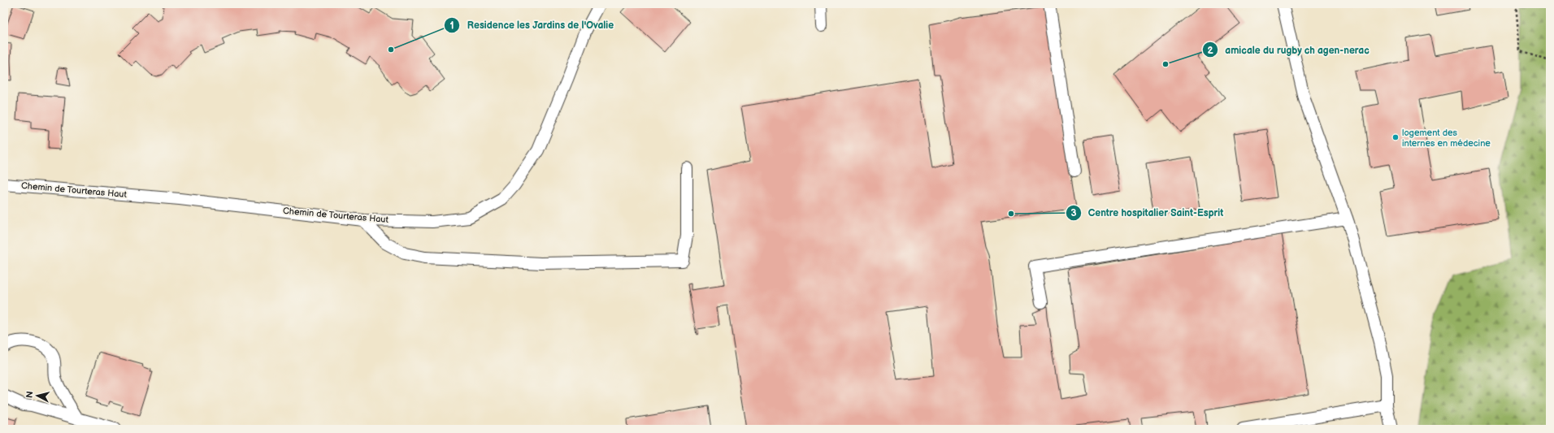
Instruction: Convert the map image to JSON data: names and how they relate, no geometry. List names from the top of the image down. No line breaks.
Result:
{"streets":{"lane":["Chemin de Tourteras Haut"]},"places":["Residence les Jardins de l'Ovalie","amicale du rugby ch agen-nerac","logement des internes en médecine","Centre hospitalier Saint-Esprit"],"north":"left"}
